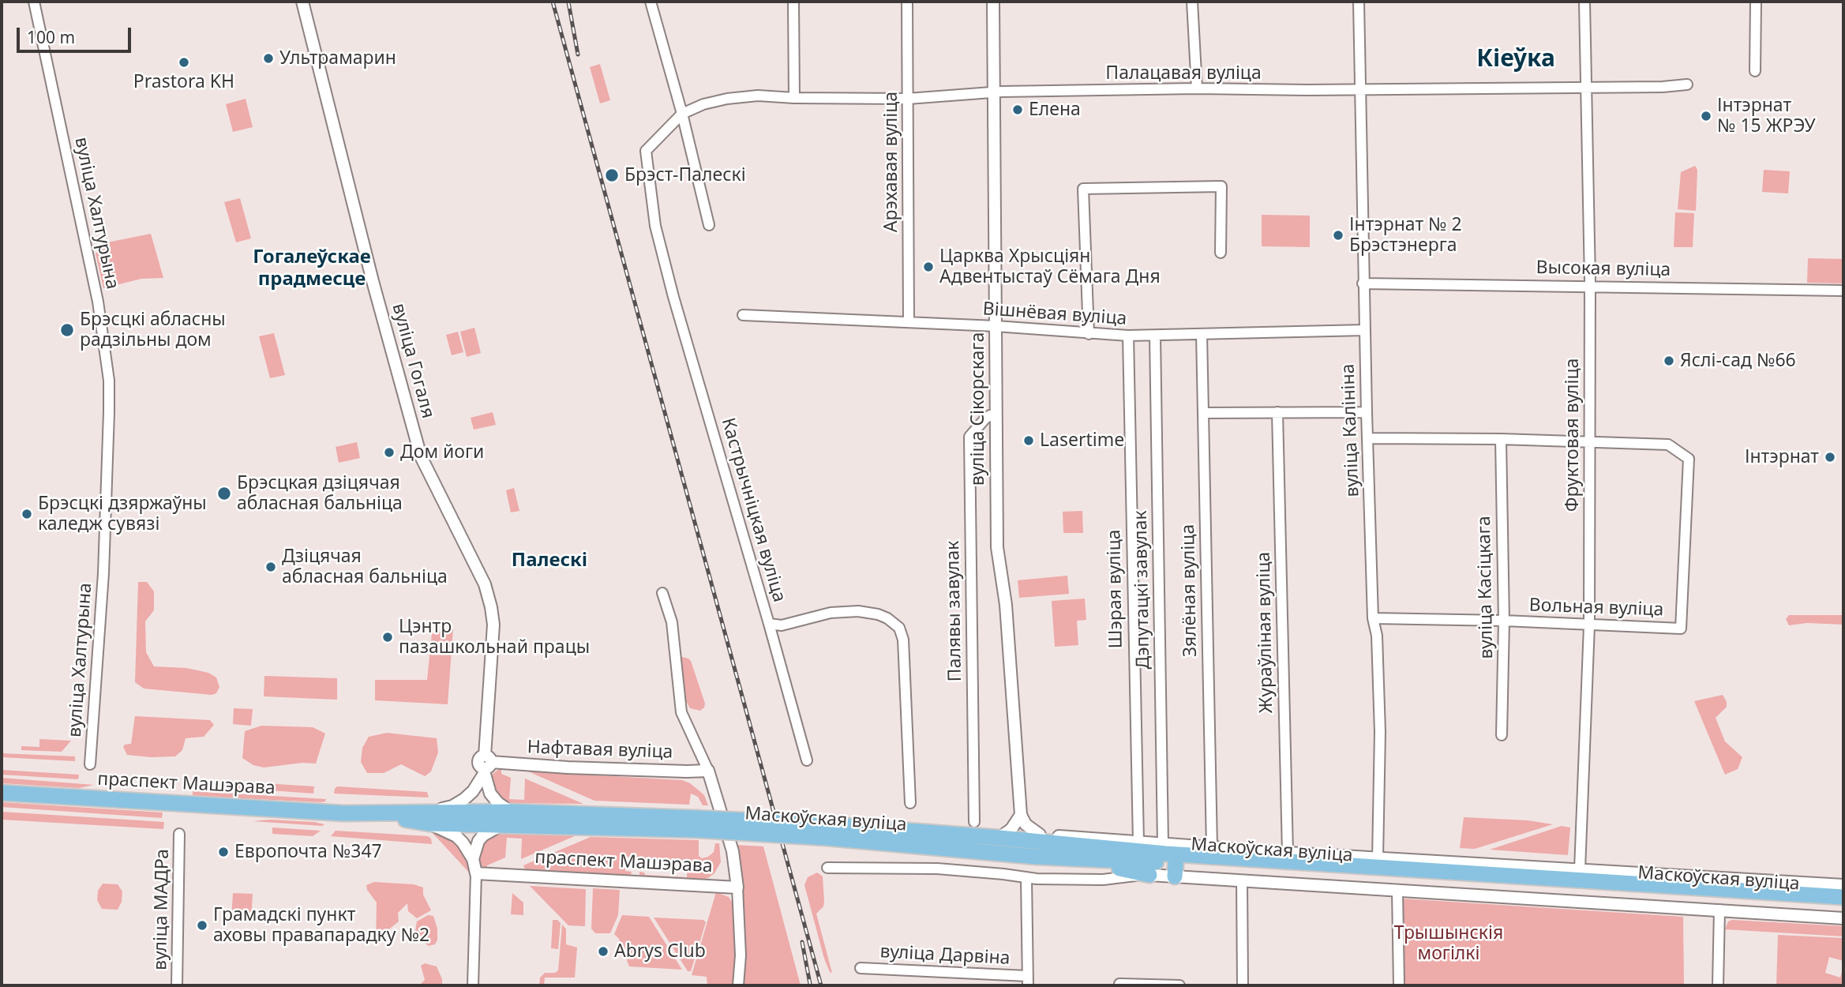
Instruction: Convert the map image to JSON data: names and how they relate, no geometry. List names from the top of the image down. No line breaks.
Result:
{"streets":{"main road":["праспект Машэрава","Маскоўская вуліца"],"street":["Палацавая вуліца","Арэхавая вуліца","вуліца Халтурына","Высокая вуліца","Вішнёвая вуліца","вуліца Гогаля","вуліца Сікорскага","вуліца Калініна","Фруктовая вуліца","Кастрычніцкая вуліца","вуліца Касіцкага","Шэрая вуліца","Дэпутацкі завулак","Зялёная вуліца","Вольная вуліца","Палявы завулак","Жураўліная вуліца","Нафтавая вуліца","вуліца МАДРа","вуліца Дарвіна"]},"crossings":[["Палацавая вуліца","Арэхавая вуліца"],["Палацавая вуліца","вуліца Сікорскага"],["Палацавая вуліца","вуліца Калініна"],["Палацавая вуліца","Фруктовая вуліца"],["Палацавая вуліца","Кастрычніцкая вуліца"],["Арэхавая вуліца","Вішнёвая вуліца"],["Высокая вуліца","вуліца Калініна"],["Высокая вуліца","Фруктовая вуліца"],["Вішнёвая вуліца","вуліца Сікорскага"],["Вішнёвая вуліца","вуліца Калініна"],["Вішнёвая вуліца","Шэрая вуліца"],["Вішнёвая вуліца","Дэпутацкі завулак"],["Вішнёвая вуліца","Зялёная вуліца"],["вуліца Гогаля","Нафтавая вуліца"],["вуліца Сікорскага","Палявы завулак"],["вуліца Калініна","Вольная вуліца"],["вуліца Калініна","Маскоўская вуліца"],["Фруктовая вуліца","Вольная вуліца"],["Фруктовая вуліца","Маскоўская вуліца"],["вуліца Касіцкага","Вольная вуліца"],["Шэрая вуліца","Маскоўская вуліца"],["Дэпутацкі завулак","Маскоўская вуліца"],["Зялёная вуліца","Маскоўская вуліца"],["Жураўліная вуліца","Маскоўская вуліца"],["Нафтавая вуліца","праспект Машэрава"],["праспект Машэрава","Маскоўская вуліца"]],"districts":["Кіеўка","Гогалеўскае прадмесце","Палескі"],"parks":["Трышынскія могілкі"],"places":["Ультрамарин","Prastora KH","Елена","Інтэрнат № 15 ЖРЭУ","Брэст-Палескі","Інтэрнат № 2 Брэстэнерга","Царква Хрысціян Адвентыстаў Сёмага Дня","Брэсцкі абласны радзільны дом","Яслі-сад №66","Lasertime","Дом йоги","Інтэрнат","Брэсцкая дзіцячая абласная бальніца","Брэсцкі дзяржаўны каледж сувязі","Дзіцячая абласная бальніца","Цэнтр пазашкольнай працы","Европочта №347","Грамадскі пункт аховы правапарадку №2","Abrys Club"],"scale_bar":"100 m"}
